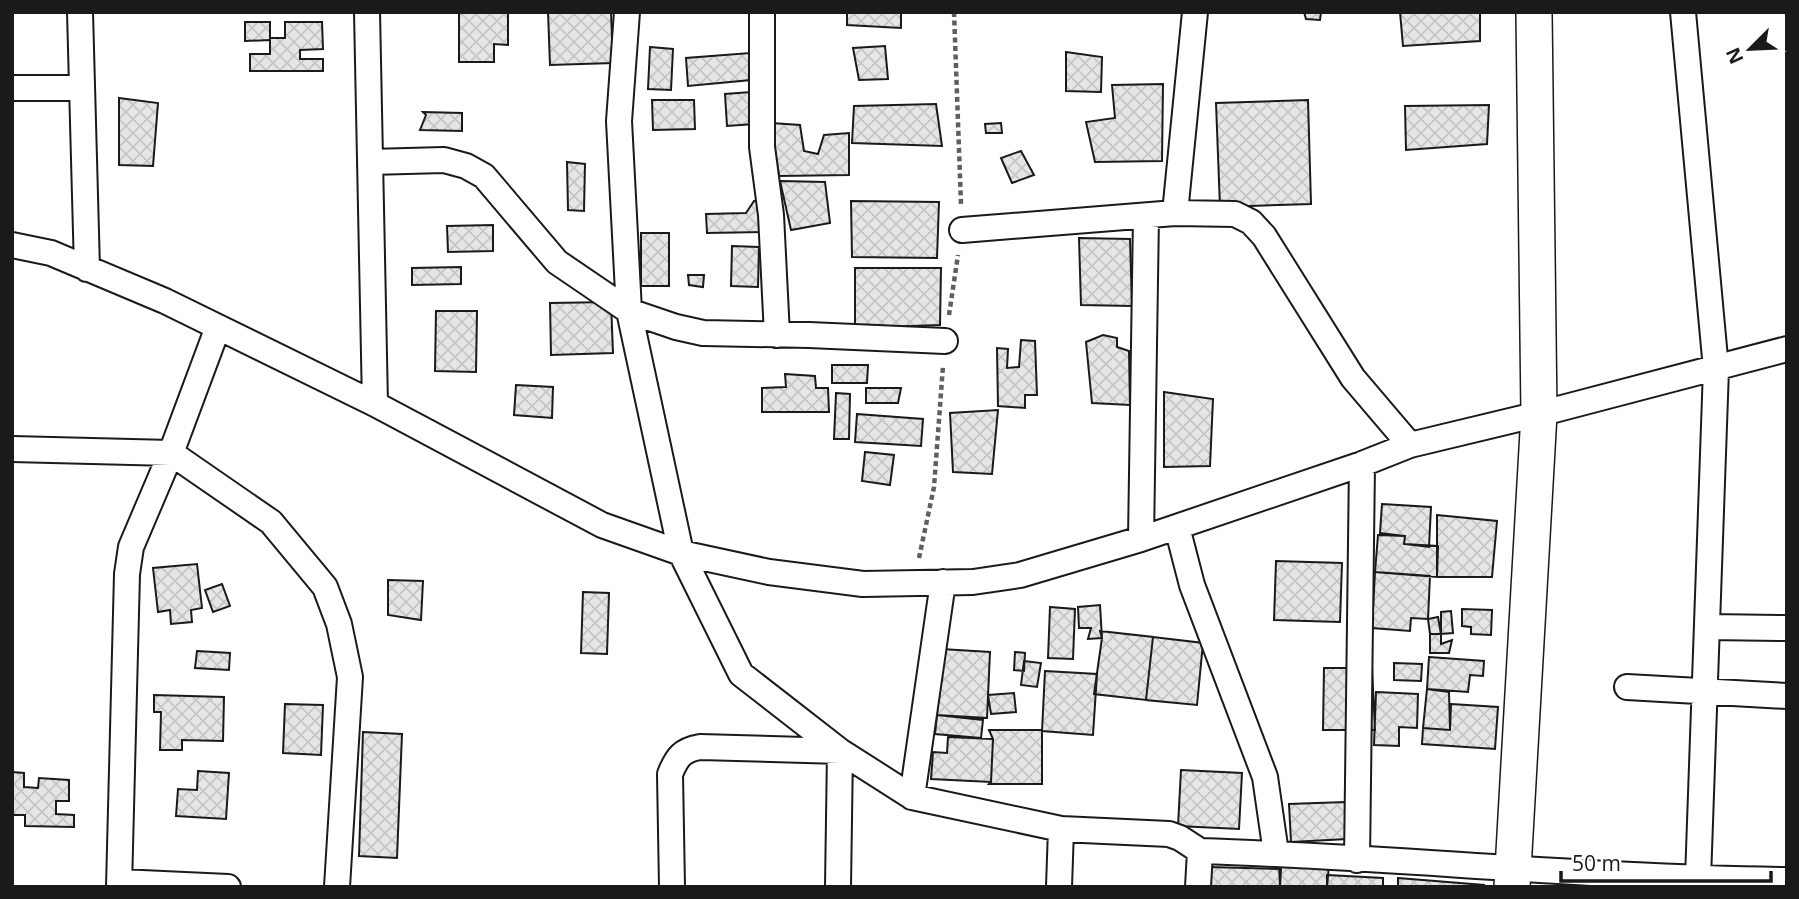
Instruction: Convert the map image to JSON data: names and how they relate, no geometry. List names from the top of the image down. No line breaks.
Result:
{"scale_bar":"50 m","north":"bottom left"}
